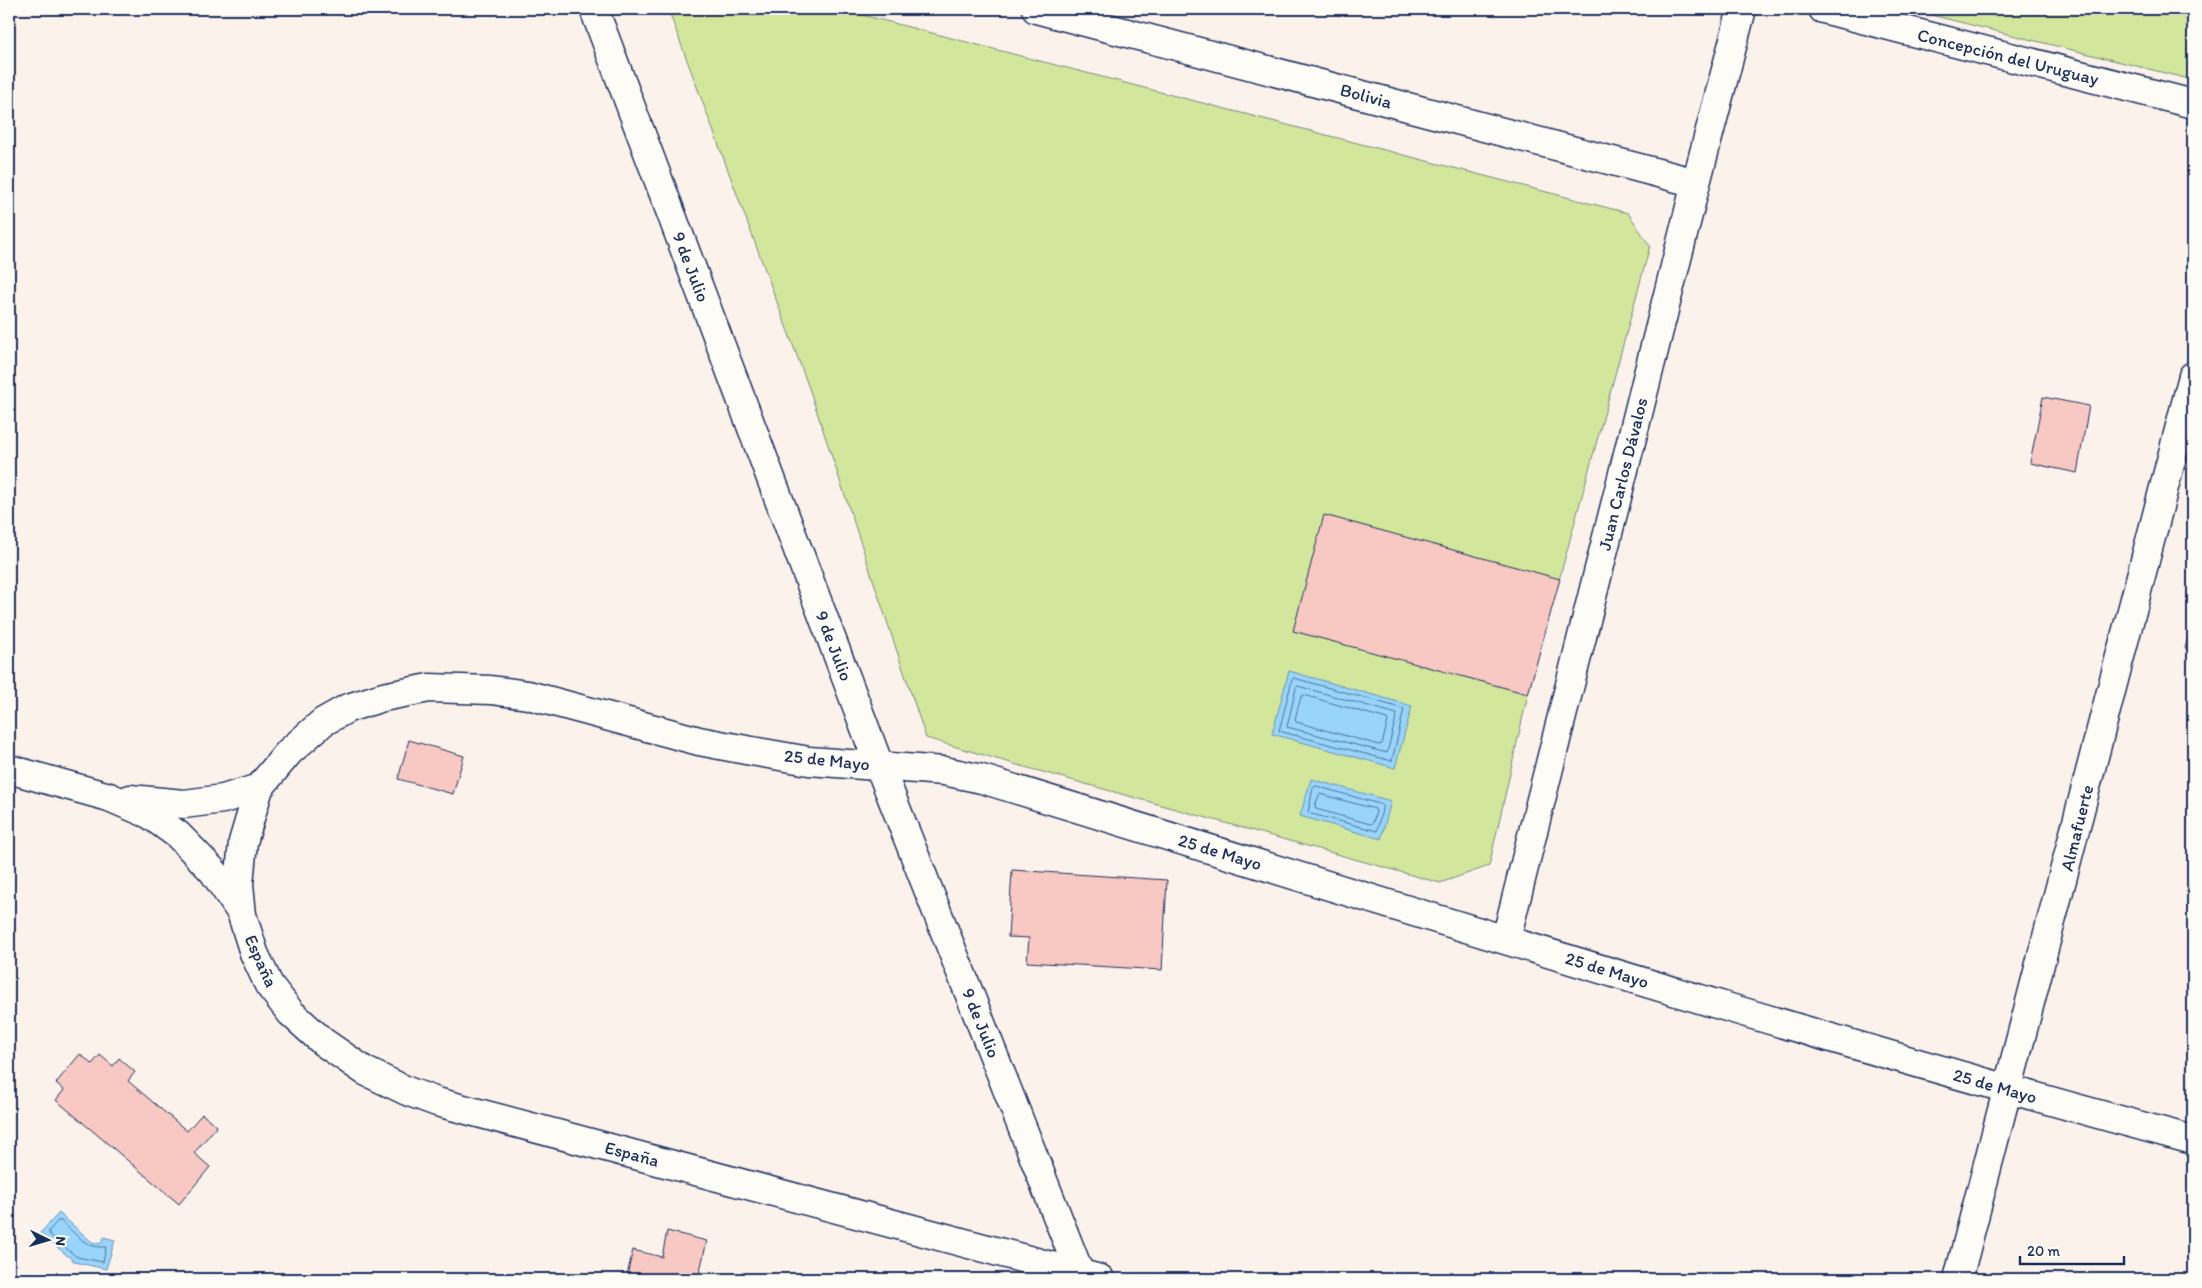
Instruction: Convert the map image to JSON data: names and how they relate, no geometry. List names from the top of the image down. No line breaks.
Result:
{"streets":{"street":["Concepción del Uruguay","Bolivia","9 de Julio","Juan Carlos Dávalos","25 de Mayo","Almafuerte","España"]},"crossings":[["Bolivia","Juan Carlos Dávalos"],["9 de Julio","25 de Mayo"],["9 de Julio","España"],["Juan Carlos Dávalos","25 de Mayo"],["25 de Mayo","Almafuerte"],["25 de Mayo","España"]],"scale_bar":"20 m","north":"right"}
